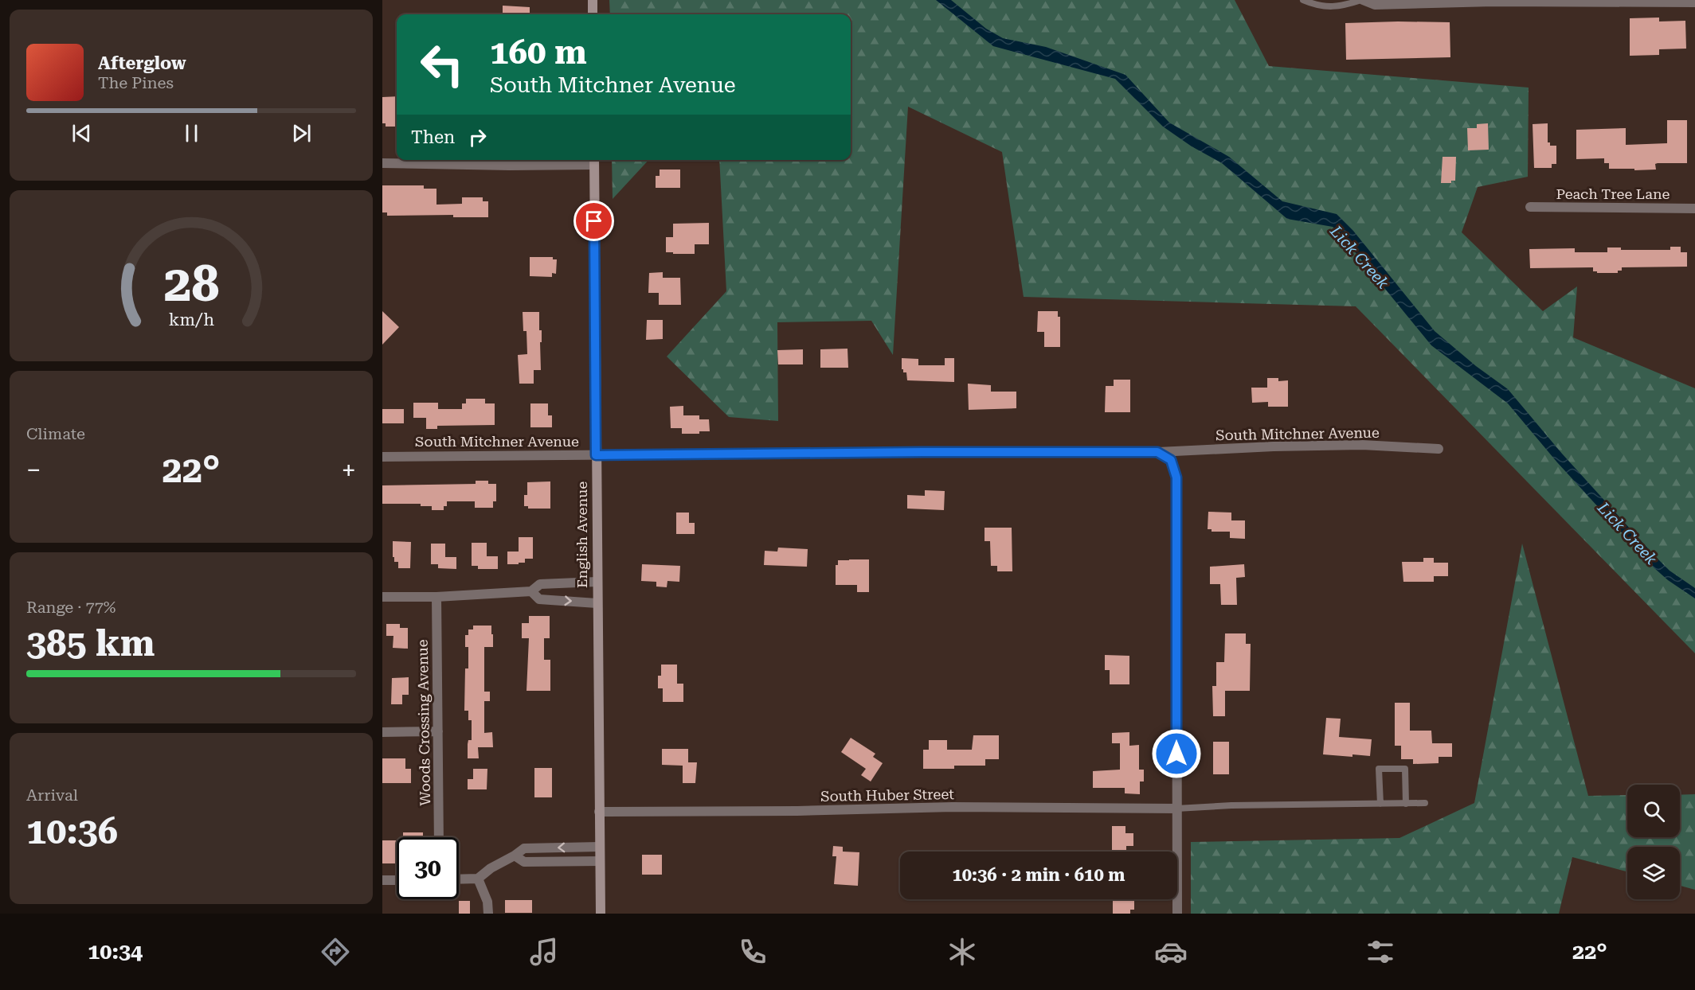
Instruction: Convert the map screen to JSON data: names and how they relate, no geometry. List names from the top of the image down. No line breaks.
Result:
{"streets":{"street":["Peach Tree Lane","South Mitchner Avenue","English Avenue","Woods Crossing Avenue","South Huber Street"]},"crossings":[["South Mitchner Avenue","English Avenue"],["English Avenue","South Huber Street"]],"water":["Lick Creek"],"page":{"turn":["160 m","South Mitchner Avenue"],"song":["Afterglow","The Pines"],"then":"Then","tile":["Climate",["Range · 77%","385 km"],["Arrival","10:36"]],"heat":["−","22°","+"],"limit":"30","trip":"10:36 · 2 min · 610 m","tabs":["10:34","22°"],"gauge":["28","km/h"]}}
